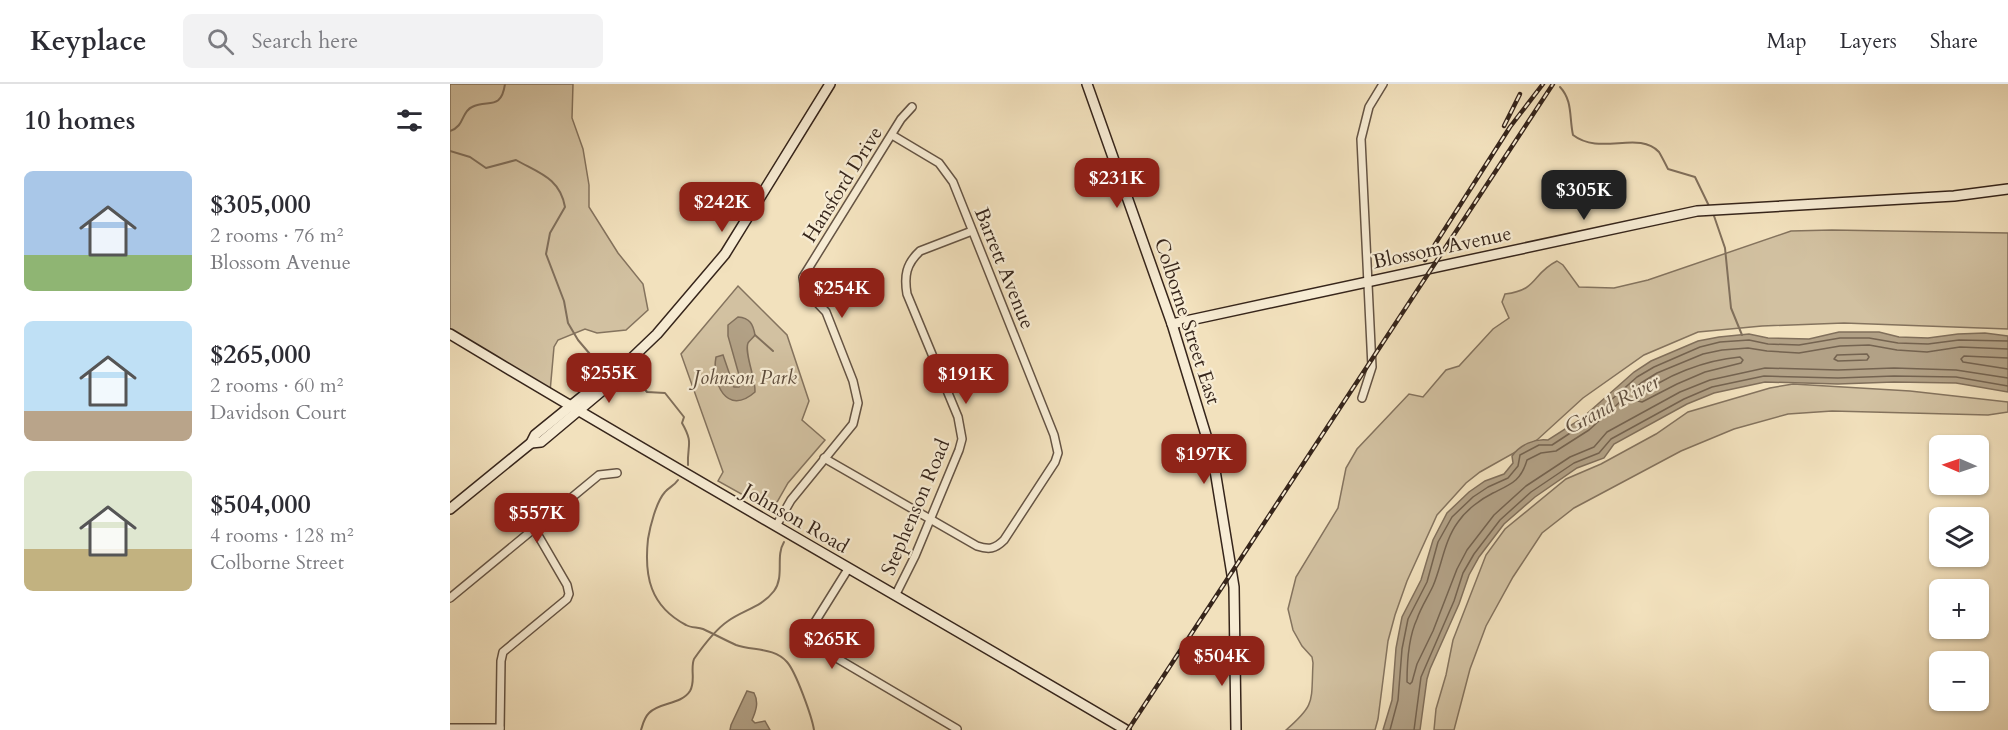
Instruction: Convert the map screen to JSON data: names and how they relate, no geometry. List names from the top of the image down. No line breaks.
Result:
{"streets":{"street":["Hansford Drive","Blossom Avenue","Barrett Avenue","Colborne Street East","Stephenson Road","Johnson Road"]},"crossings":[["Hansford Drive","Barrett Avenue"],["Hansford Drive","Johnson Road"],["Blossom Avenue","Colborne Street East"],["Barrett Avenue","Stephenson Road"],["Stephenson Road","Johnson Road"]],"water":["Grand River"],"parks":["Johnson Park"],"north":"left","page":{"header":"Keyplace","search":"Search here","nav":["Map","Layers","Share"],"heading":"10 homes","list":[{"name":"$305,000","note":"2 rooms · 76 m² · Blossom Avenue"},{"name":"$265,000","note":"2 rooms · 60 m² · Davidson Court"},{"name":"$504,000","note":"4 rooms · 128 m² · Colborne Street"}],"price":["$231K","$305K","$242K","$254K","$255K","$191K","$197K","$557K","$265K","$504K"],"map_buttons":["+","−"]}}
